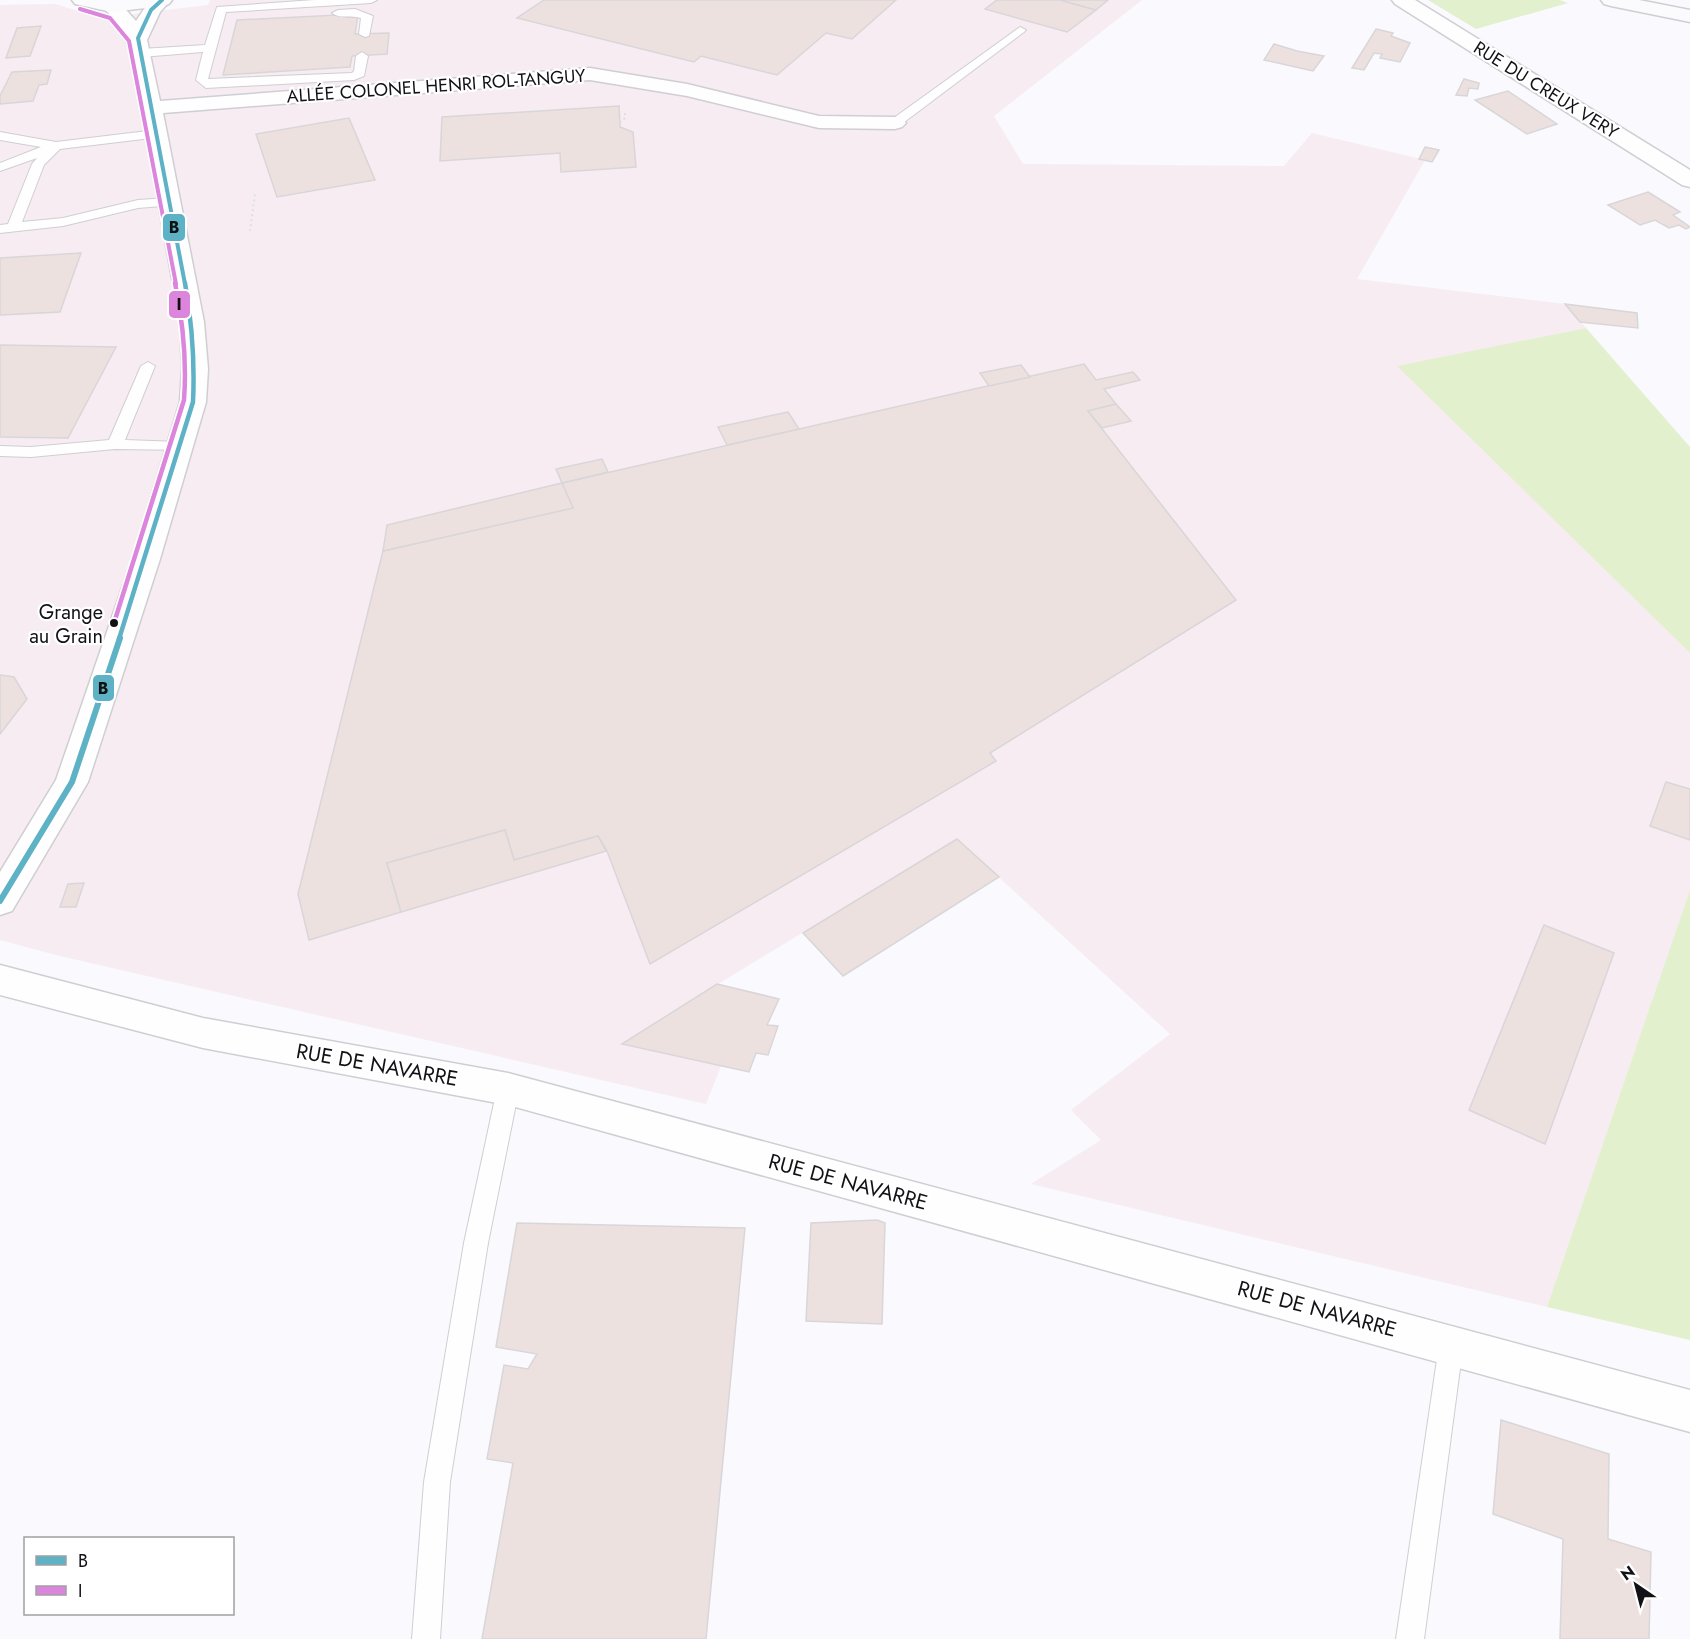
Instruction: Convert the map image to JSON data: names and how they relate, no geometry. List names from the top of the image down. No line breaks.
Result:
{"streets":{"street":["ALLÉE COLONEL HENRI ROL-TANGUY","RUE DU CREUX VERY","RUE DE NAVARRE"]},"places":["Grange au Grain"],"lines":["transit line B","transit line I"],"legend":["B","I"],"north":"top left"}
